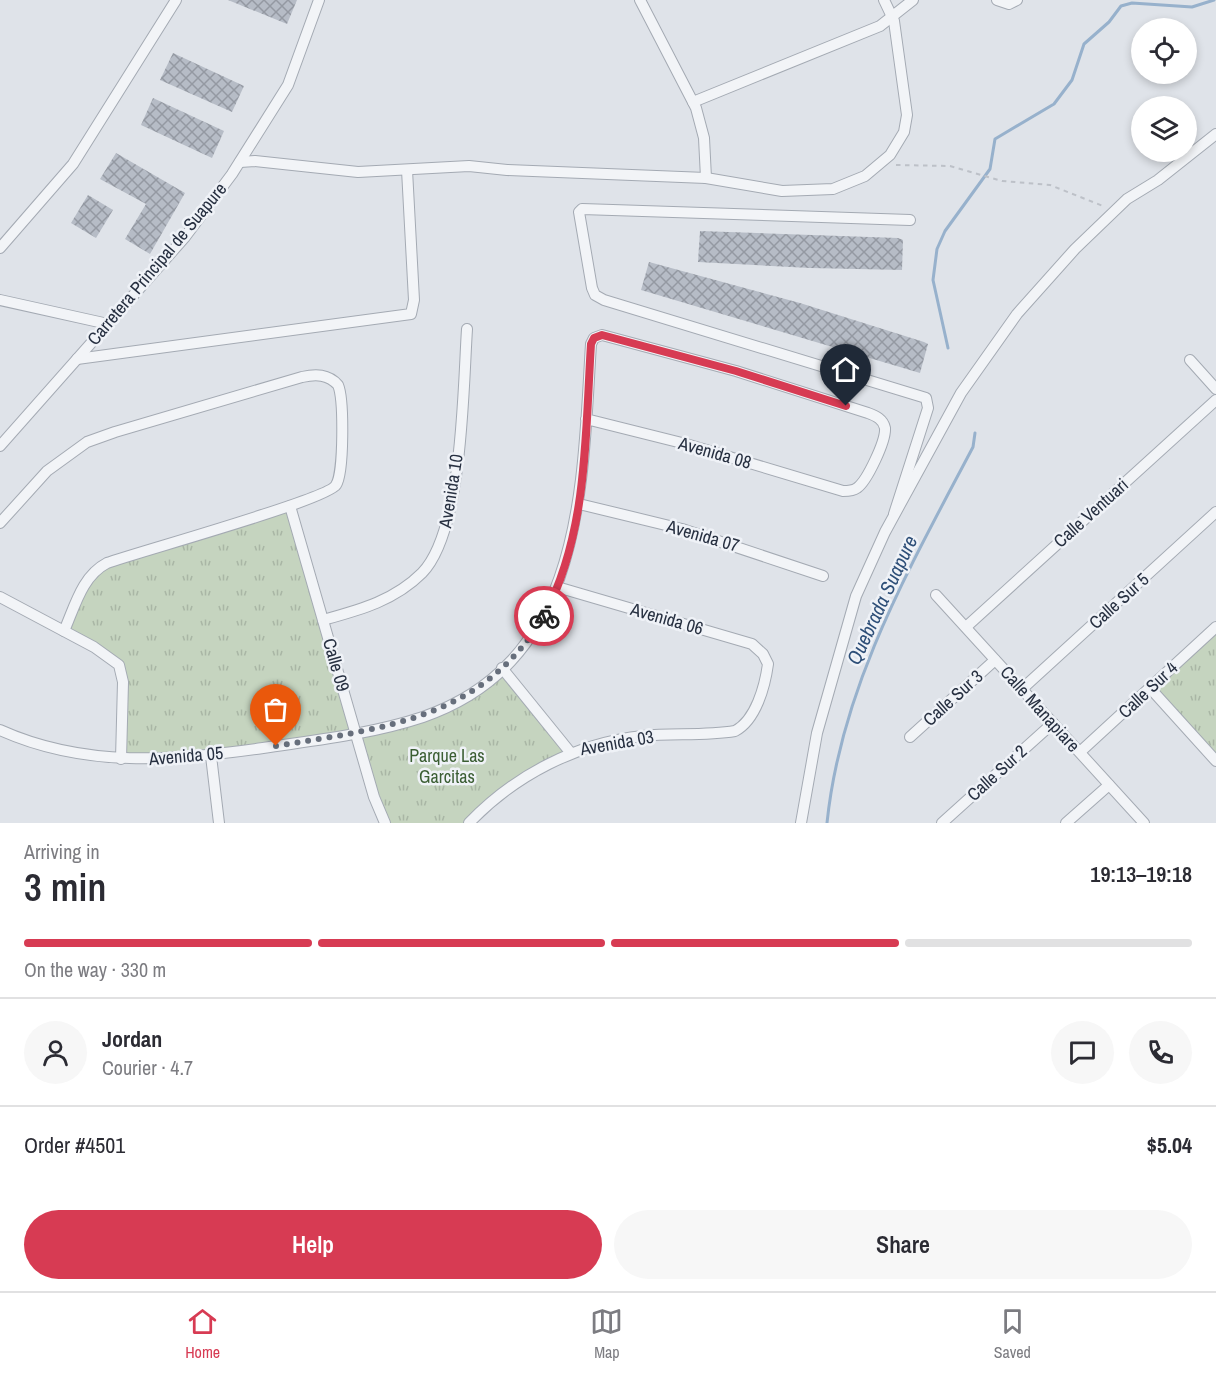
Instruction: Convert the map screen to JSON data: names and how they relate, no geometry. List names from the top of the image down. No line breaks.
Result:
{"streets":{"street":["Carretera Principal de Suapure","Avenida 08","Avenida 10","Calle Ventuari","Avenida 07","Calle Sur 5","Avenida 06","Calle 09","Calle Sur 4","Calle Sur 3","Calle Manapiare","Avenida 03","Avenida 05","Calle Sur 2"]},"crossings":[["Avenida 08","Avenida 05"],["Avenida 10","Calle 09"],["Calle Ventuari","Calle Manapiare"],["Avenida 07","Avenida 05"],["Calle Sur 5","Calle Manapiare"],["Avenida 06","Avenida 03"],["Avenida 06","Avenida 05"],["Calle 09","Avenida 05"],["Calle Sur 4","Calle Manapiare"],["Calle Sur 3","Calle Manapiare"],["Calle Manapiare","Calle Sur 2"]],"water":["Quebrada Suapure"],"parks":["Parque Las Garcitas"],"page":{"heading":["3 min","Arriving in","19:13–19:18"],"panel":["Jordan","Courier · 4.7","Order #4501","$5.04"],"bar":"On the way · 330 m","buttons":["Help","Share"],"tabs":["Home","Map","Saved"]}}
